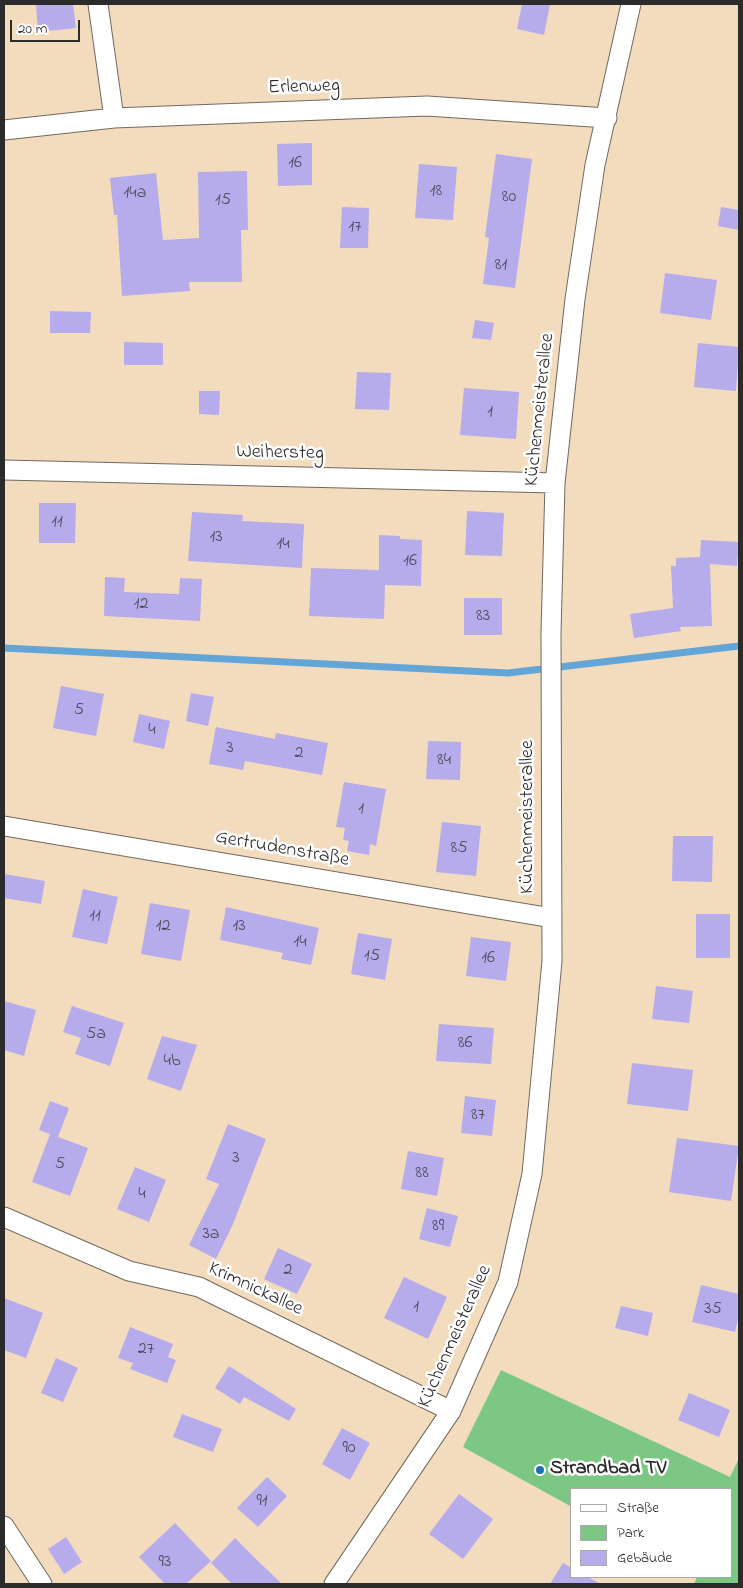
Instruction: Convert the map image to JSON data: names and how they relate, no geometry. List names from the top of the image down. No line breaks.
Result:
{"streets":{"street":["Erlenweg","Küchenmeisterallee","Weihersteg","Gertrudenstraße","Krimnickallee"]},"crossings":[["Erlenweg","Küchenmeisterallee"],["Küchenmeisterallee","Weihersteg"],["Küchenmeisterallee","Gertrudenstraße"],["Küchenmeisterallee","Krimnickallee"]],"places":["Strandbad TV"],"house_numbers":["16","18","14a","80","15","17","81","1","11","13","14","16","12","83","5","4","3","2","84","1","85","11","12","13","14","15","16","5a","86","4b","87","3","5","88","4","89","3a","2","1","35","27","90","91","93"],"legend":["Straße","Park","Gebäude"],"scale_bar":"20 m"}
